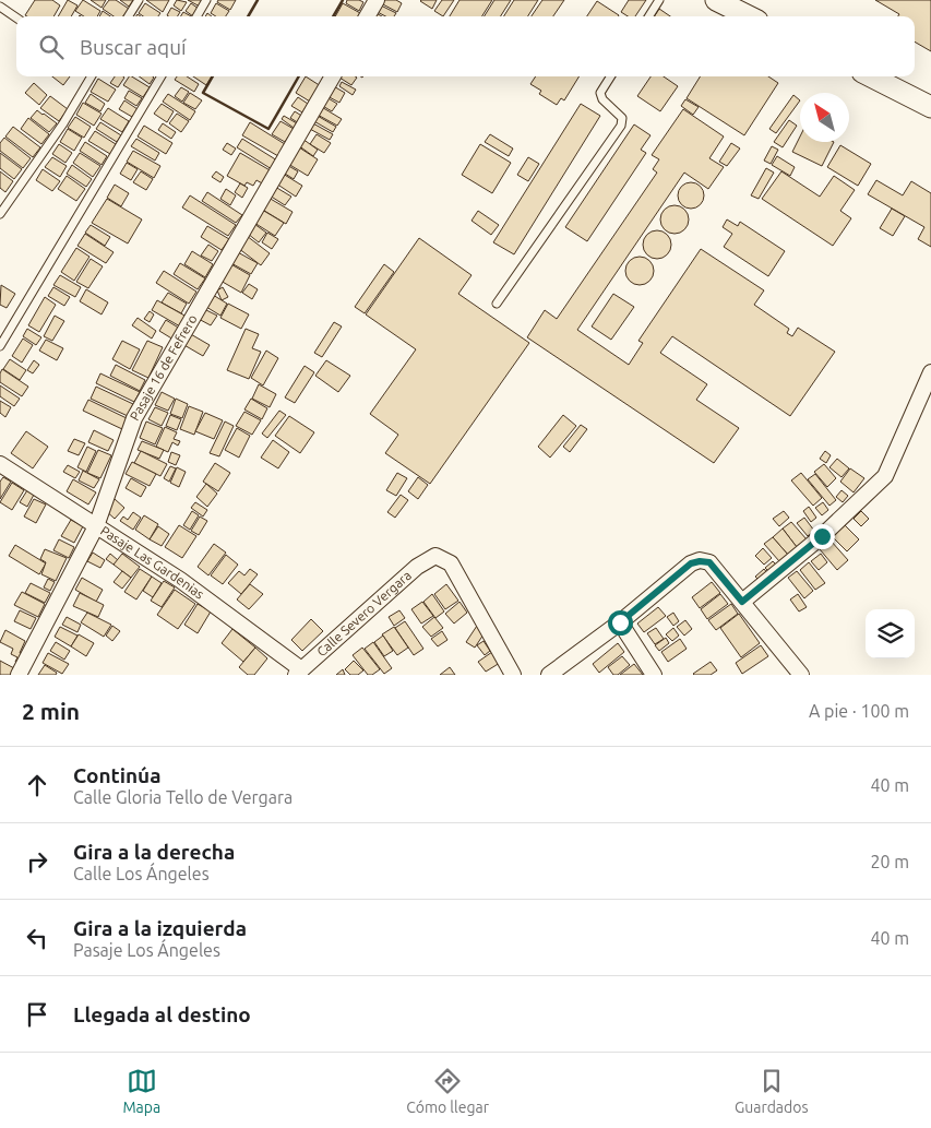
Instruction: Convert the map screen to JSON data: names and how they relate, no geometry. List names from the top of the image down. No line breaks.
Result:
{"streets":{"street":["Pasaje 16 de Fefrero","Pasaje Las Gardenias","Calle Severo Vergara"]},"crossings":[["Pasaje 16 de Fefrero","Pasaje Las Gardenias"],["Pasaje Las Gardenias","Calle Severo Vergara"]],"north":"top left","page":{"search":"Buscar aquí","heading":["2 min","A pie · 100 m"],"list":[["Continúa","Calle Gloria Tello de Vergara","40 m"],["Gira a la derecha","Calle Los Ángeles","20 m"],["Gira a la izquierda","Pasaje Los Ángeles","40 m"],"Llegada al destino"],"nav":["Mapa","Cómo llegar","Guardados"]}}
